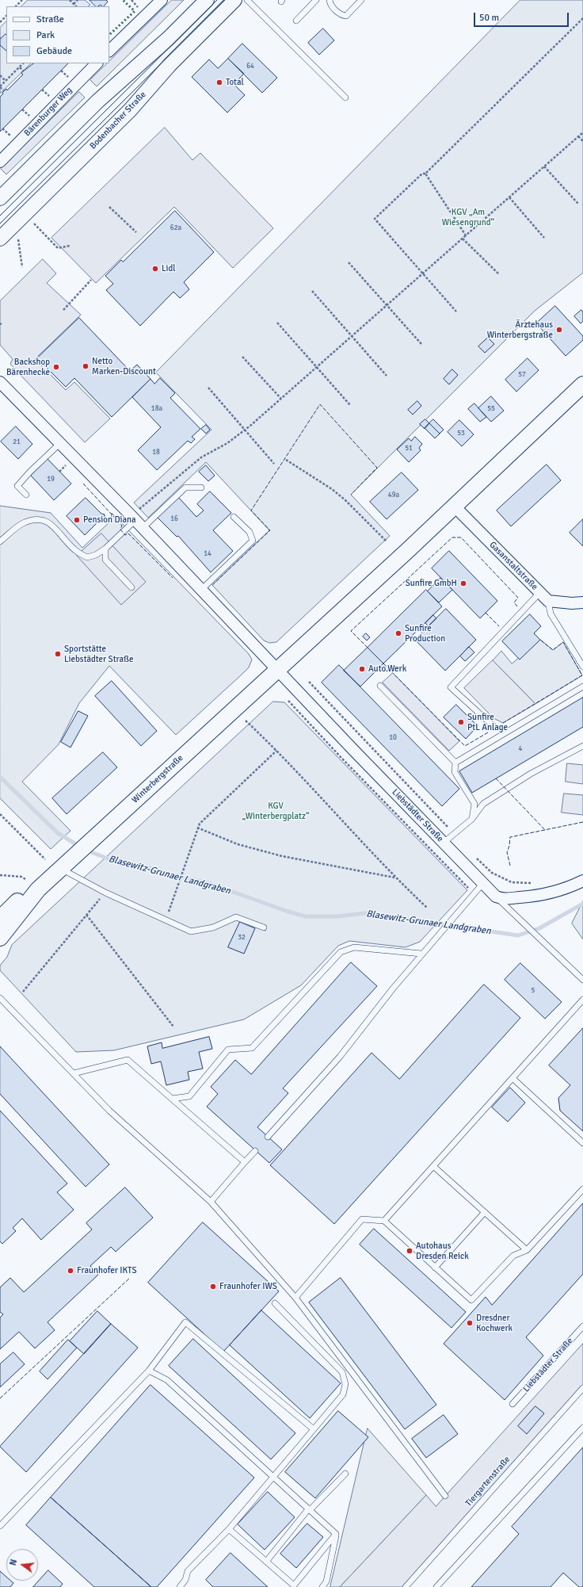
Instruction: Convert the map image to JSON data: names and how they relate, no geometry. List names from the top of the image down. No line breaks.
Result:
{"streets":{"main road":["Winterbergstraße"],"street":["Bärenburger Weg","Bodenbacher Straße","Gasanstaltstraße","Liebstädter Straße"],"lane":["Tiergartenstraße"]},"crossings":[["Gasanstaltstraße","Winterbergstraße"],["Winterbergstraße","Liebstädter Straße"]],"water":["Blasewitz‐Grunaer Landgraben"],"parks":["KGV „Am Wiesengrund“","KGV „Winterbergplatz“"],"places":["Total","Lidl","Ärztehaus Winterbergstraße","Netto Marken-Discount","Backshop Bärenhecke","Pension Diana","Sunfire GmbH","Sunfire Production","Sportstätte Liebstädter Straße","Auto.Werk","Sunfire PtL Anlage","Autohaus Dresden Reick","Fraunhofer IKTS","Fraunhofer IWS","Dresdner Kochwerk"],"house_numbers":["64","62a","57","18a","55","53","21","51","18","19","49a","16","14","10","4","32","5"],"legend":["Straße","Park","Gebäude"],"scale_bar":"50 m","north":"left"}
